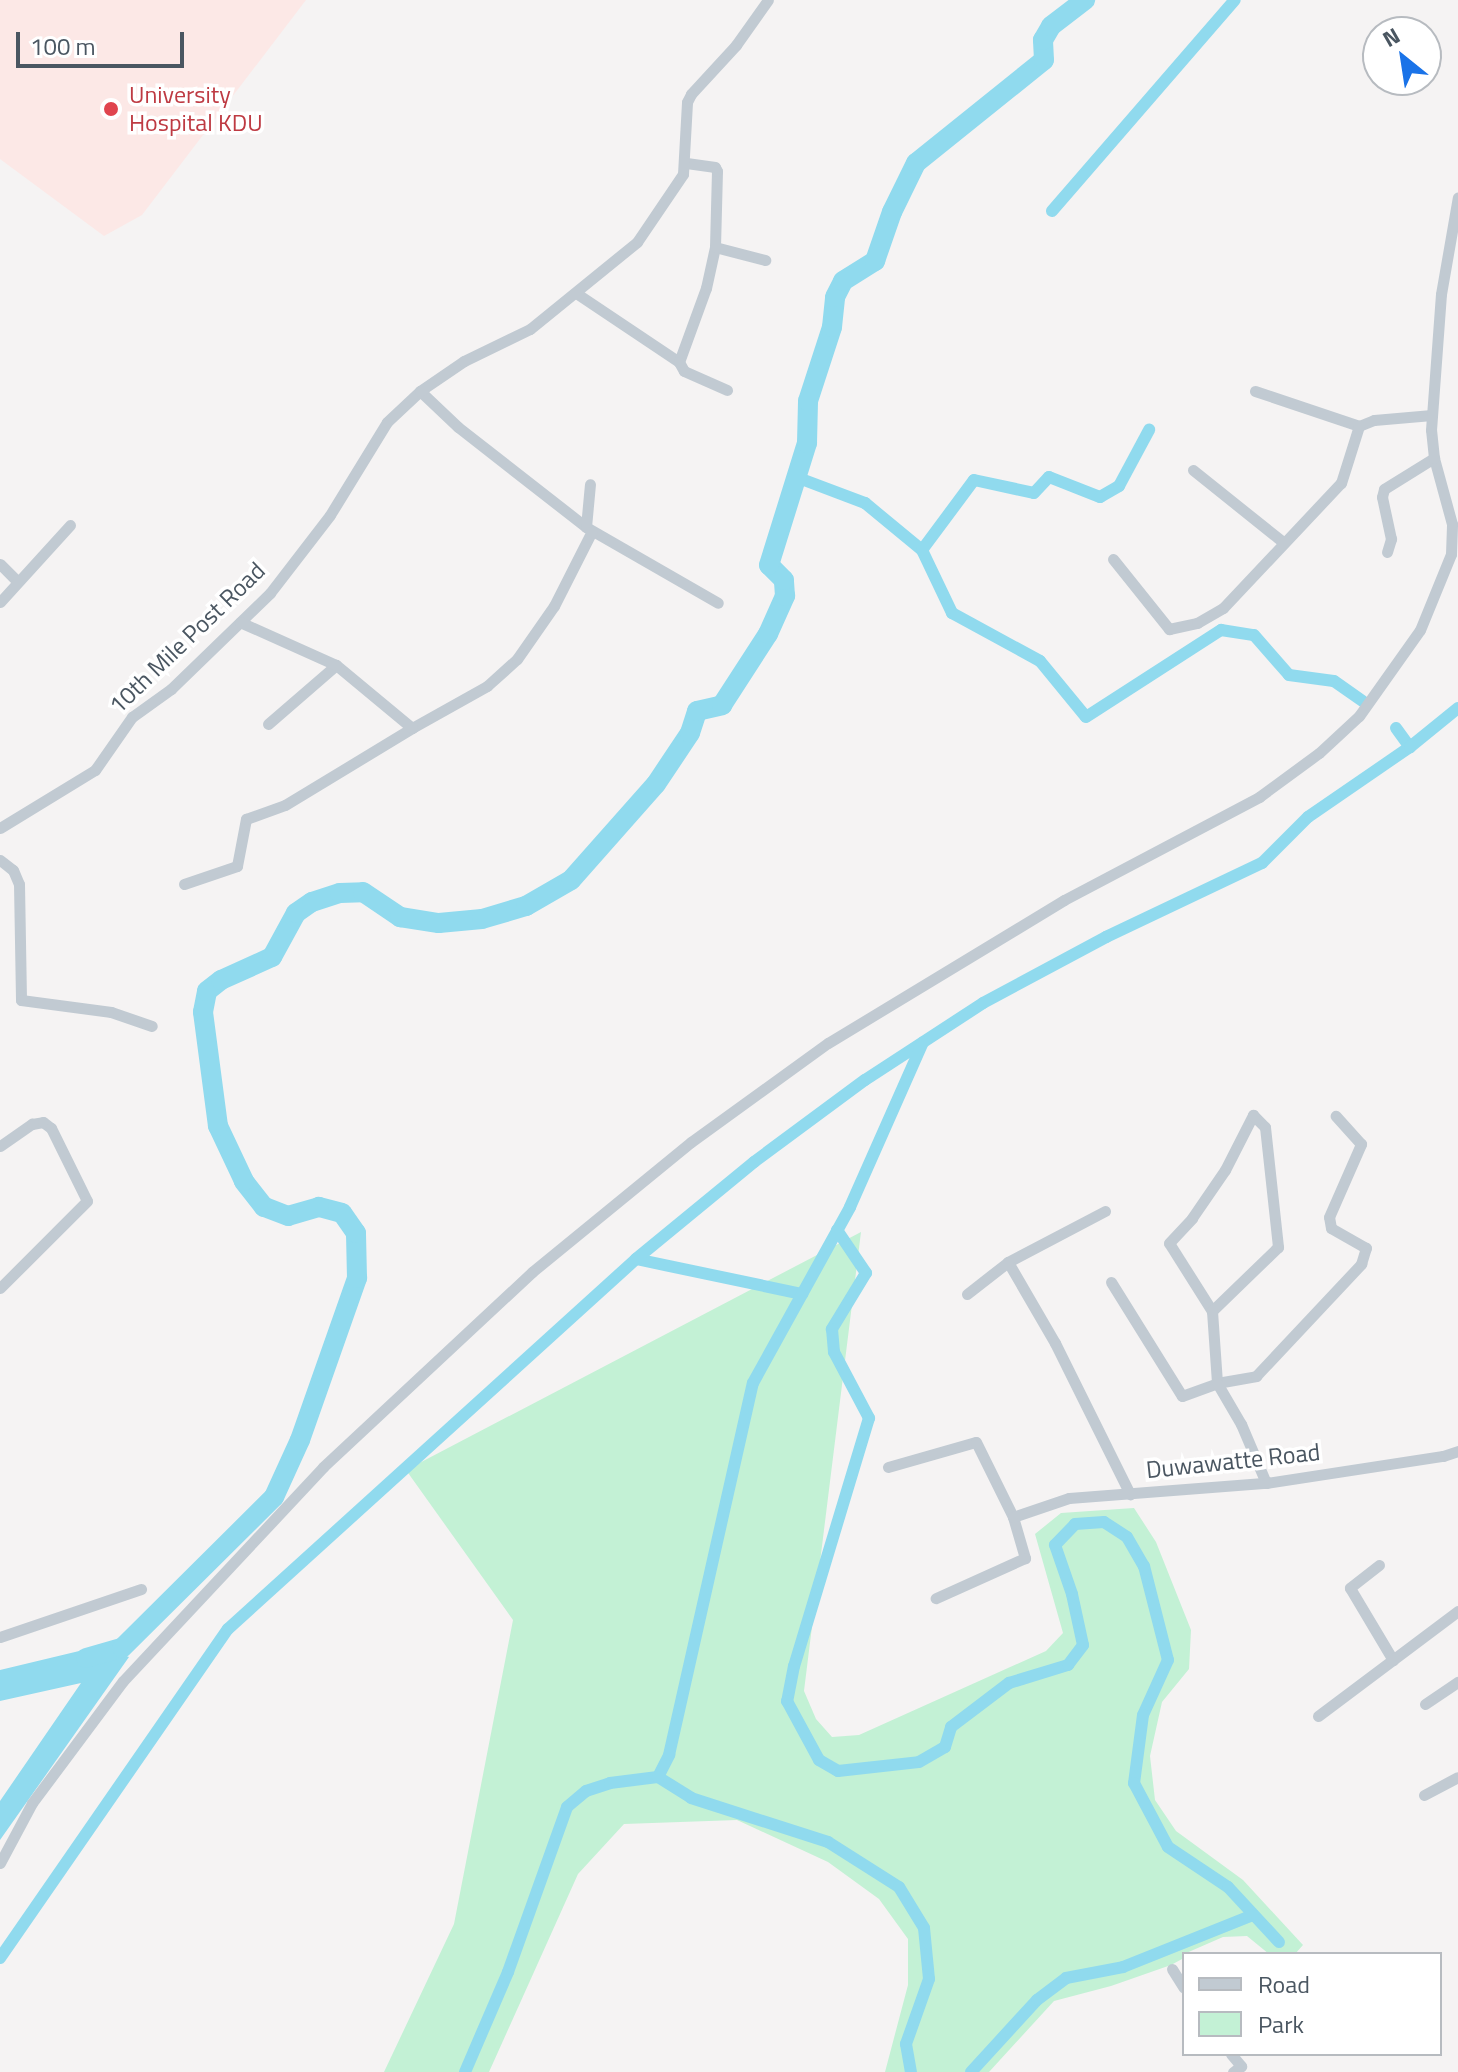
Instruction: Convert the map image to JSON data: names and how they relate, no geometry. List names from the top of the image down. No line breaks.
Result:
{"streets":{"street":["10th Mile Post Road","Duwawatte Road"]},"places":["University Hospital KDU"],"legend":["Road","Park"],"scale_bar":"100 m","north":"top left"}
